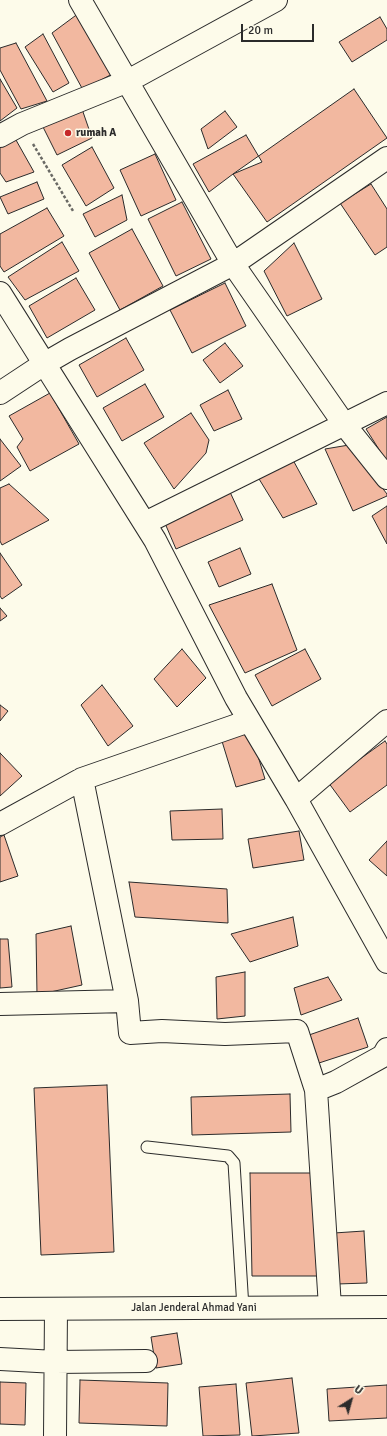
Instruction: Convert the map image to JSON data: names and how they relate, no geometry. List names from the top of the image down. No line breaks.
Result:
{"streets":{"main road":["Jalan Jenderal Ahmad Yani"]},"places":["rumah A"],"scale_bar":"20 m","north":"top right"}
